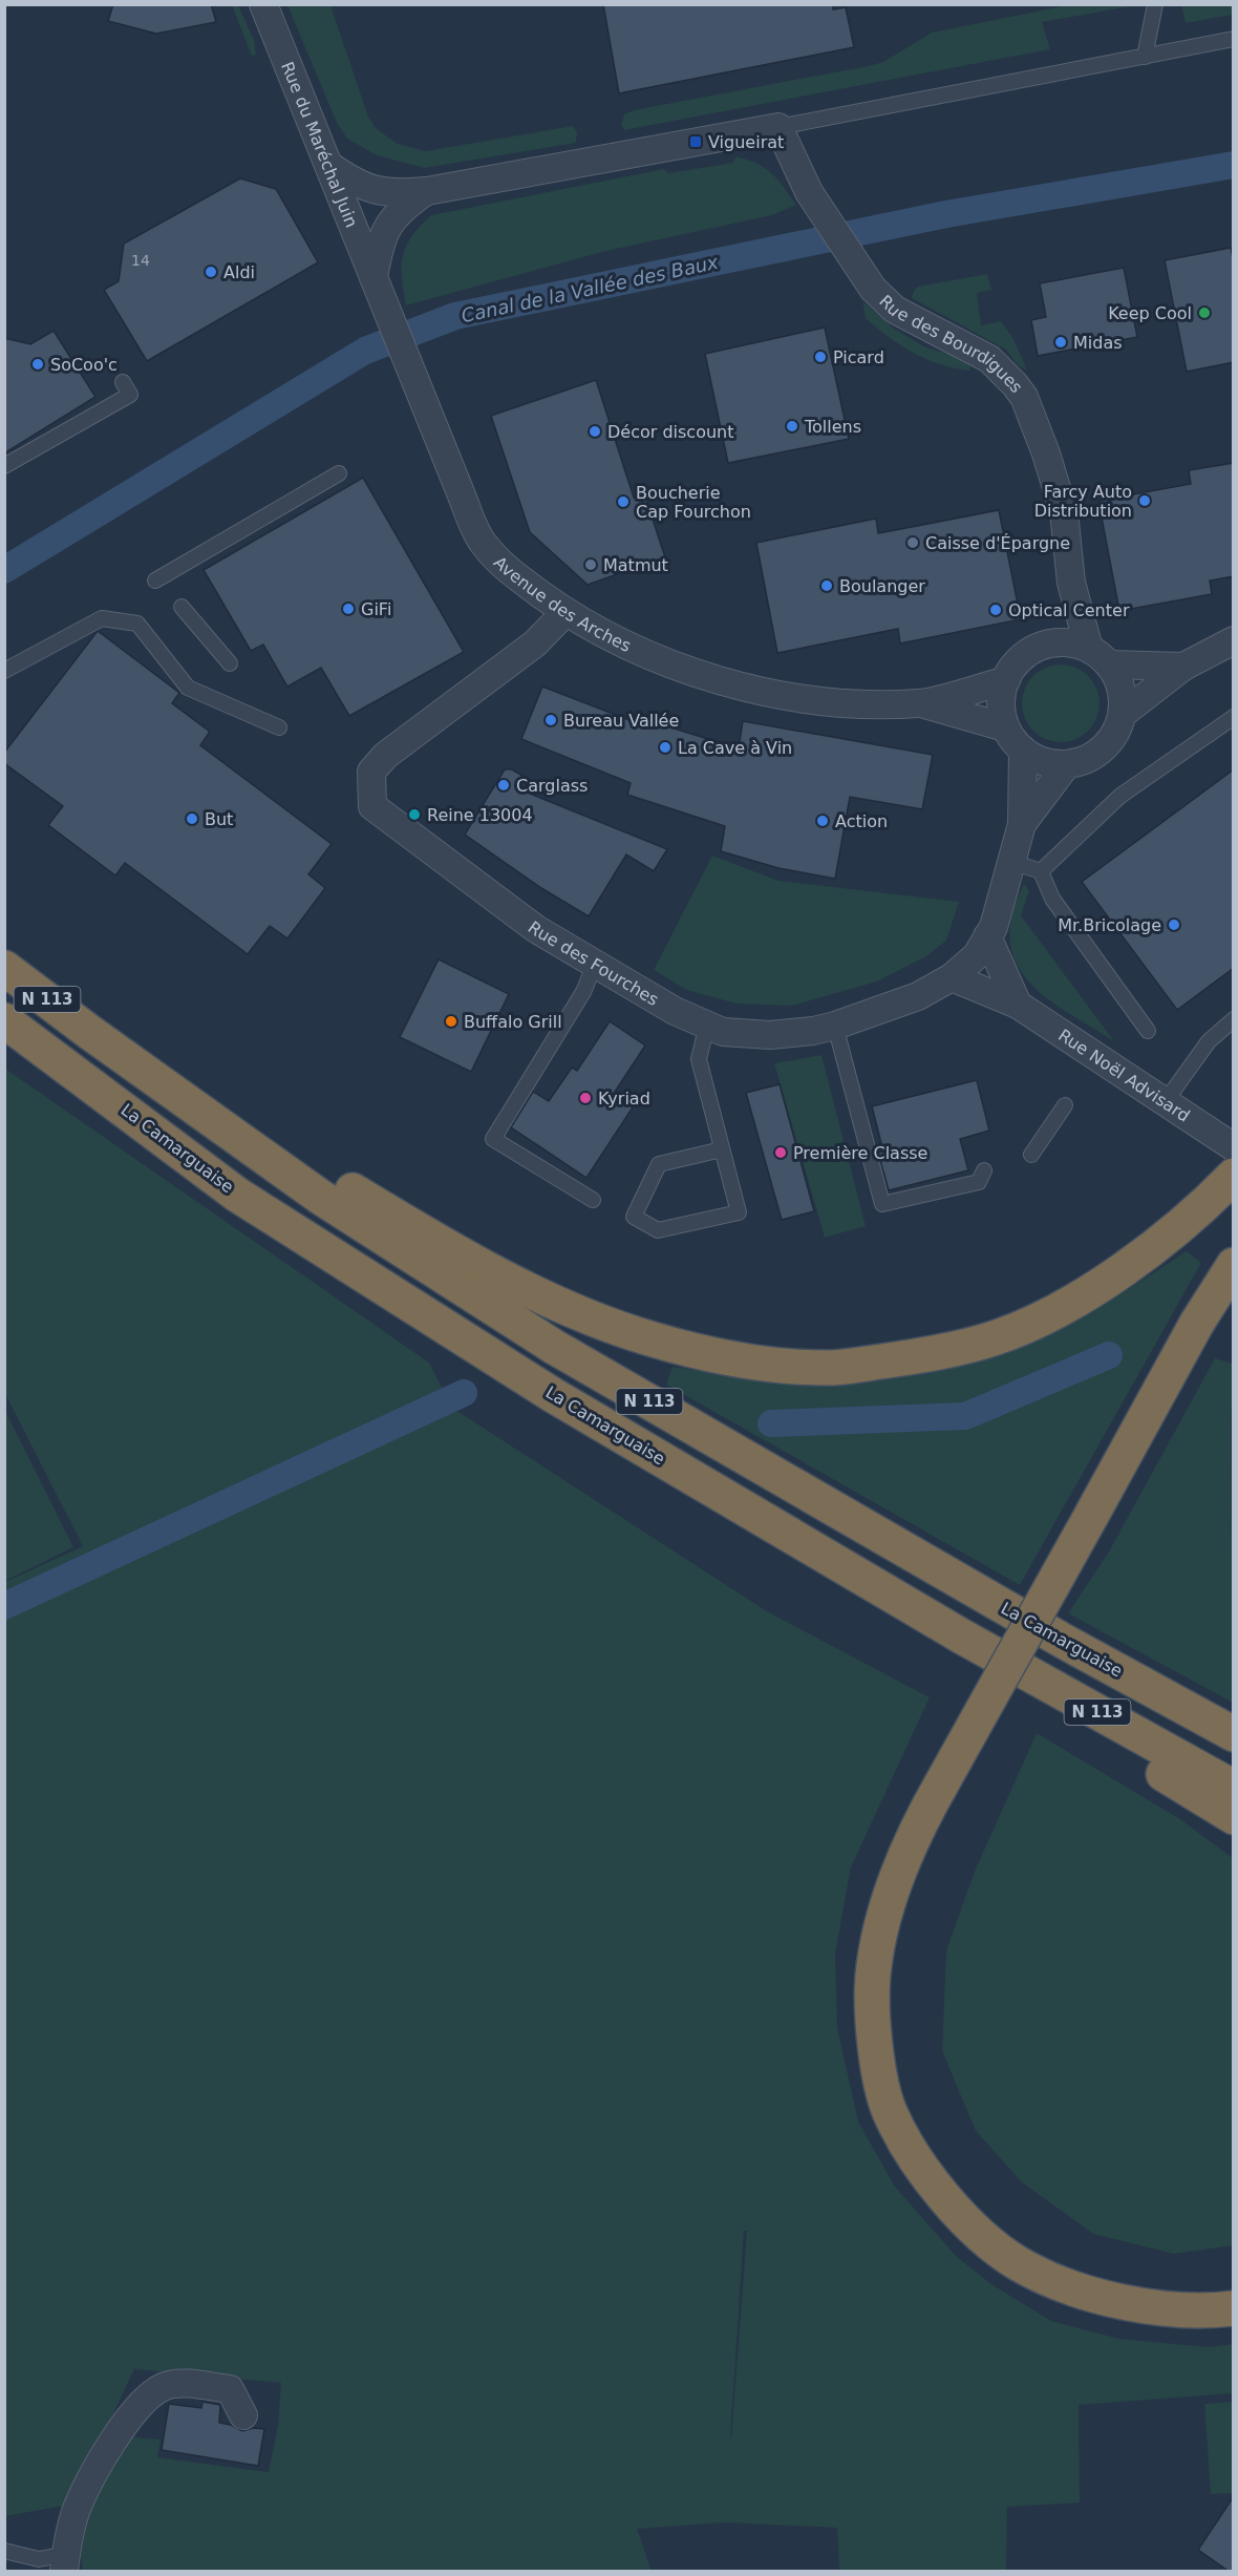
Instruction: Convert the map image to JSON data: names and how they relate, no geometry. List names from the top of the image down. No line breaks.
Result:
{"streets":{"highway":["N 113","La Camarguaise"],"street":["Rue du Maréchal Juin","Rue des Bourdigues","Avenue des Arches","Rue des Fourches","Rue Noël Advisard"]},"crossings":[["Rue du Maréchal Juin","Avenue des Arches"],["Rue des Bourdigues","Avenue des Arches"],["Rue des Bourdigues","Rue des Fourches"],["Avenue des Arches","Rue des Fourches"],["Rue des Fourches","Rue Noël Advisard"]],"water":["Canal de la Vallée des Baux"],"places":{"transit":["Vigueirat"],"other":["Aldi","Keep Cool","Midas","Picard","SoCoo'c","Tollens","Décor discount","Farcy Auto Distribution","Boucherie Cap Fourchon","Caisse d'Épargne","Matmut","Boulanger","GiFi","Optical Center","Bureau Vallée","La Cave à Vin","Carglass","Reine 13004","But","Action","Mr.Bricolage","Buffalo Grill","Kyriad","Première Classe"]},"house_numbers":["14"]}
